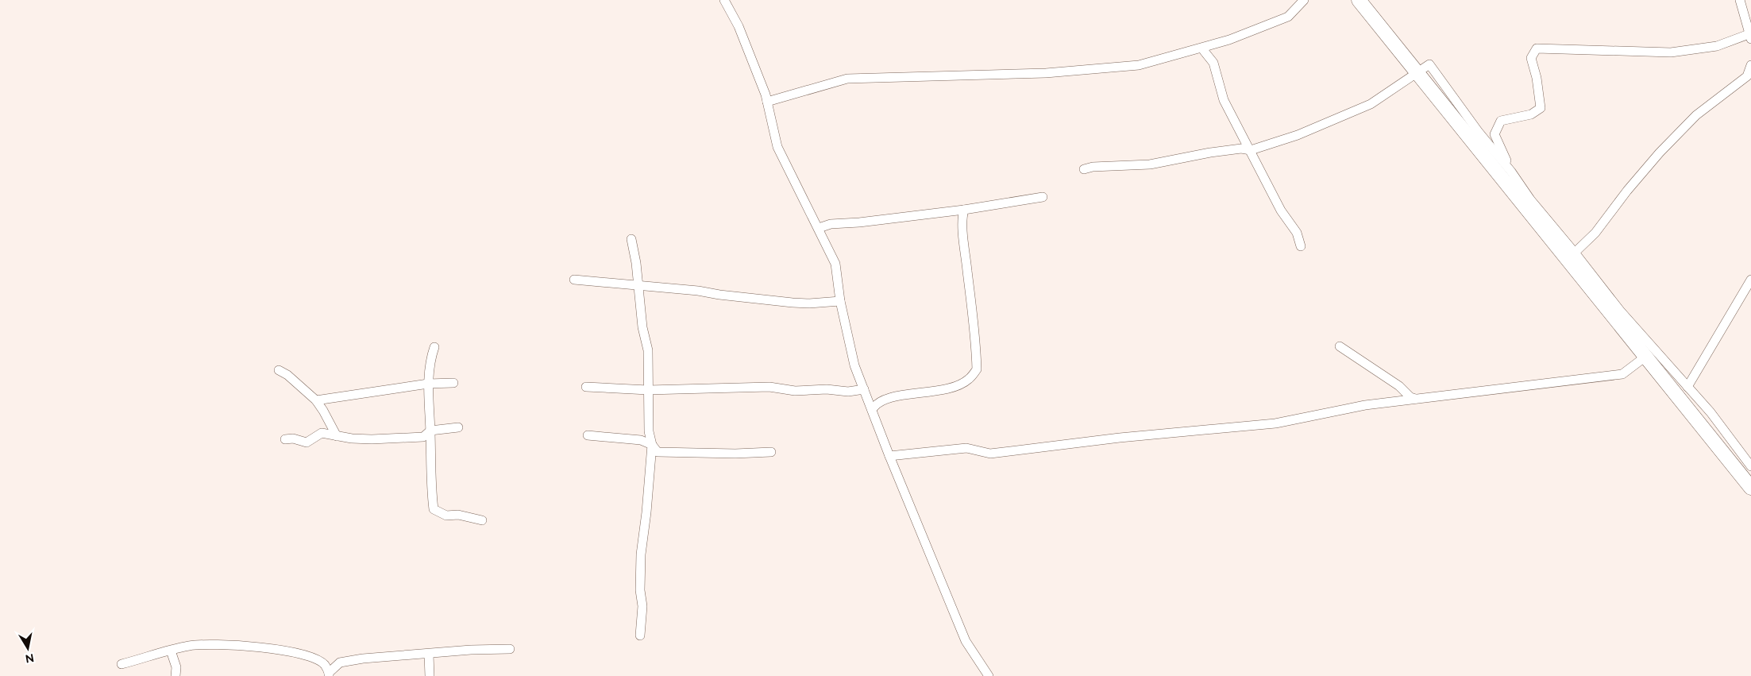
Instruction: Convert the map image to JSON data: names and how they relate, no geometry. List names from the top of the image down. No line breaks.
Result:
{"north":"bottom"}
